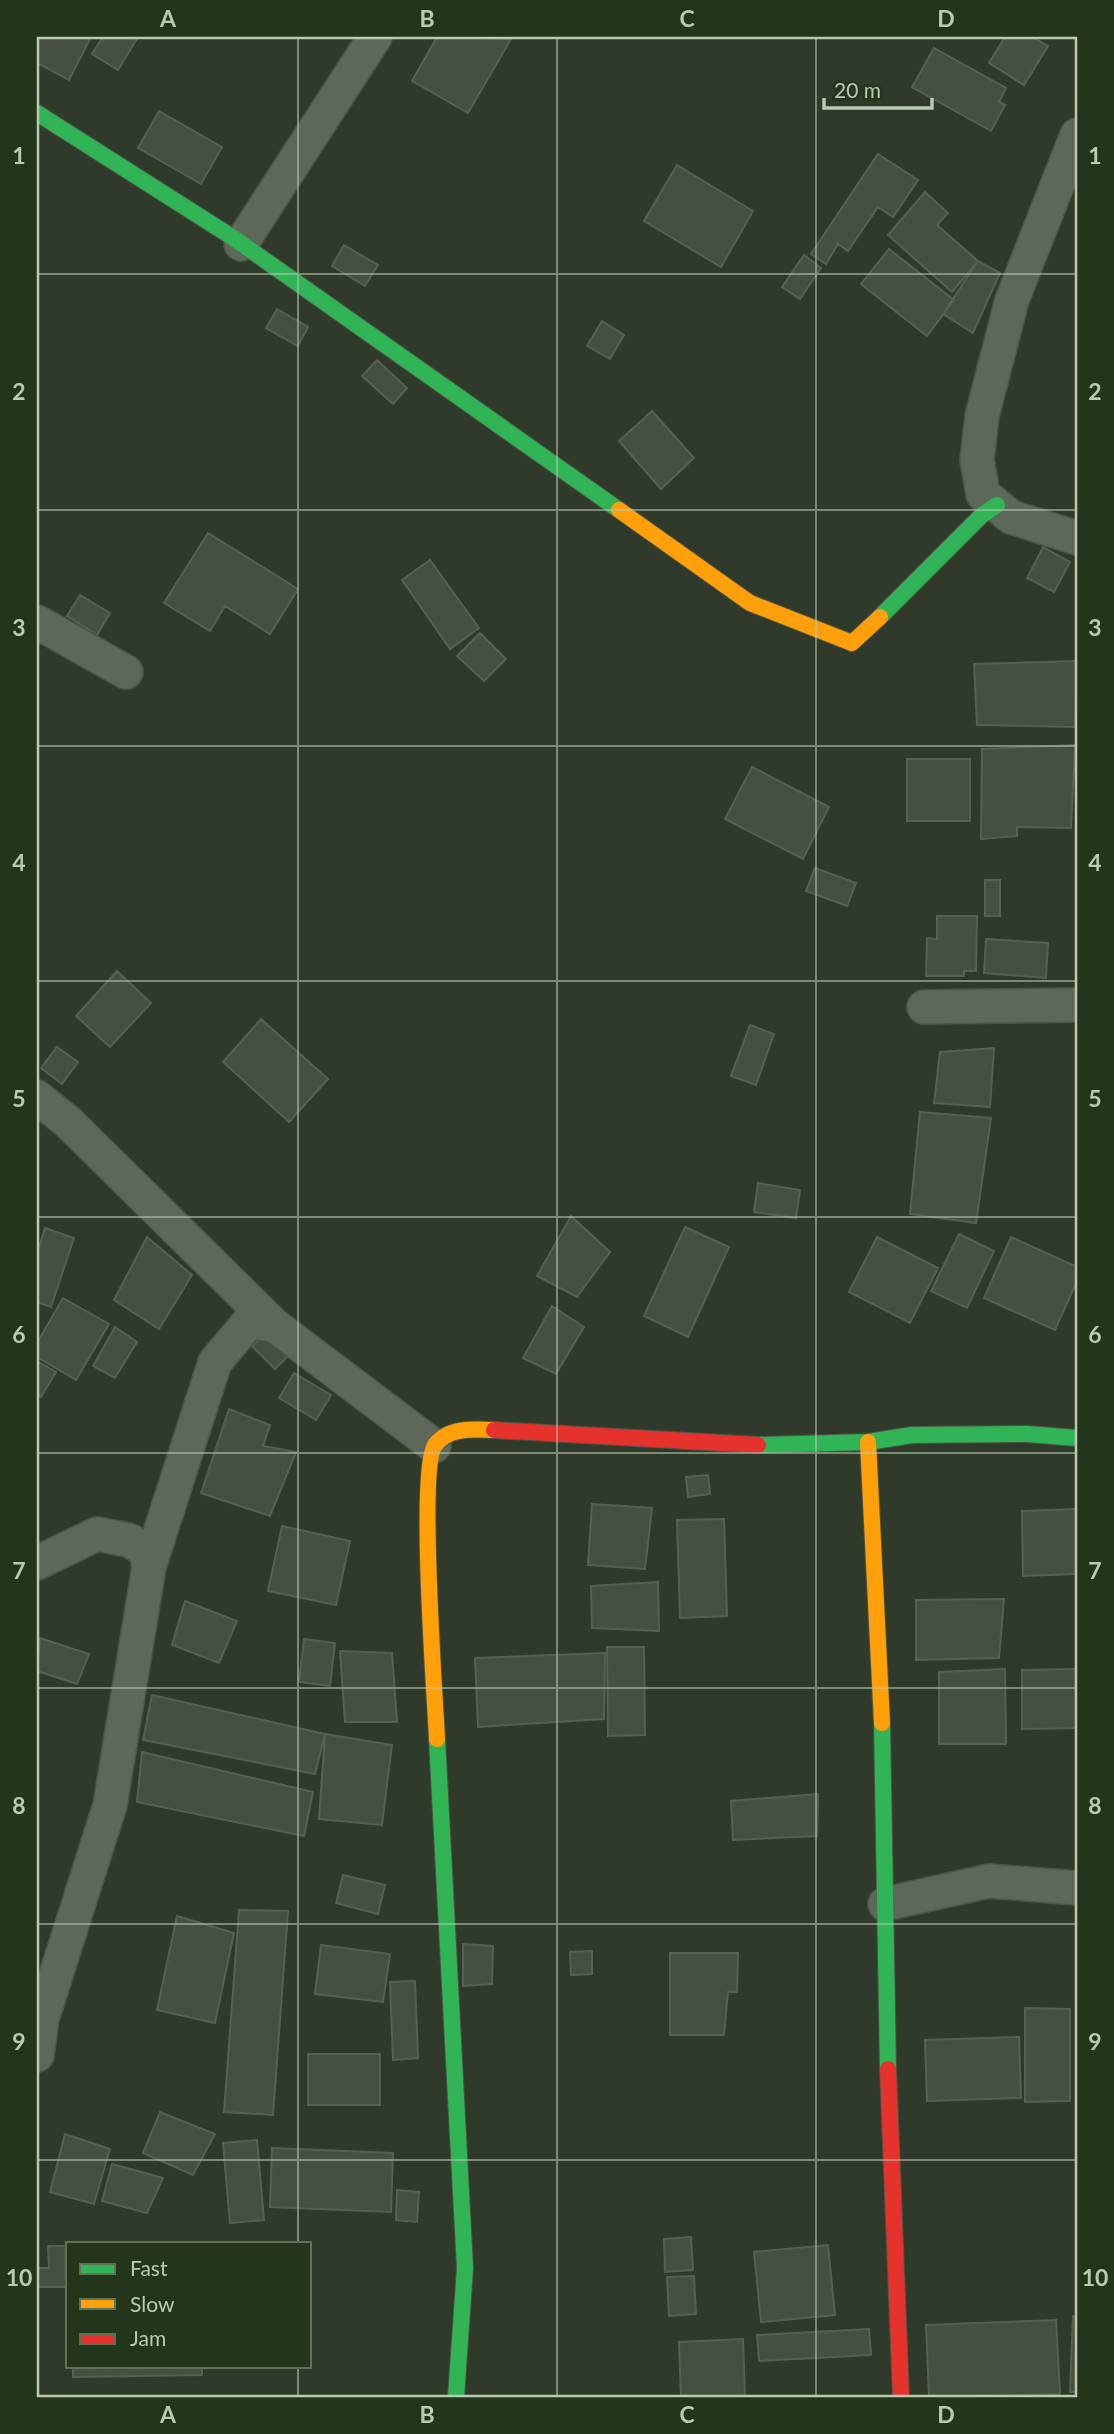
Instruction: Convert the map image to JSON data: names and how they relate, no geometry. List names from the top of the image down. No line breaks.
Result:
{"legend":["Fast","Slow","Jam"],"scale_bar":"20 m","grid":{"columns":["A","B","C","D"],"rows":["1","2","3","4","5","6","7","8","9","10"]}}
